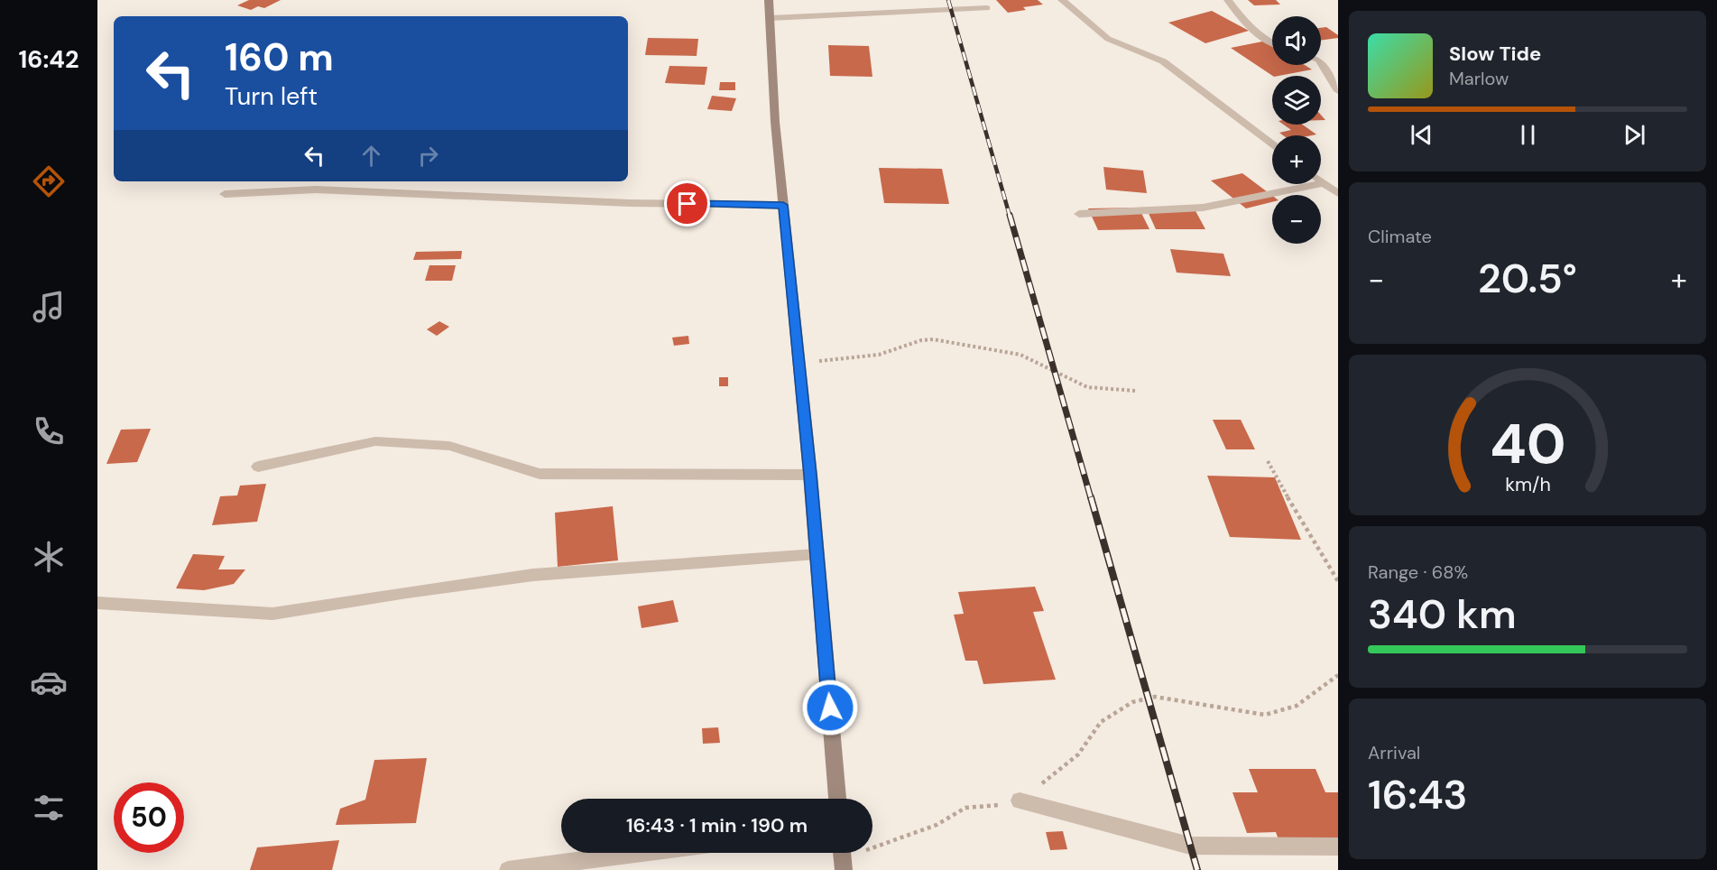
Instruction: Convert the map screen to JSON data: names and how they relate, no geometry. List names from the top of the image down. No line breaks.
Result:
{"page":{"tabs":"16:42","map_buttons":["+","−"],"turn":["160 m","Turn left"],"song":["Slow Tide","Marlow"],"tile":["Climate",["Range · 68%","340 km"],["Arrival","16:43"]],"heat":["−","20.5°","+"],"limit":"50","trip":"16:43 · 1 min · 190 m","gauge":["40","km/h"]}}
